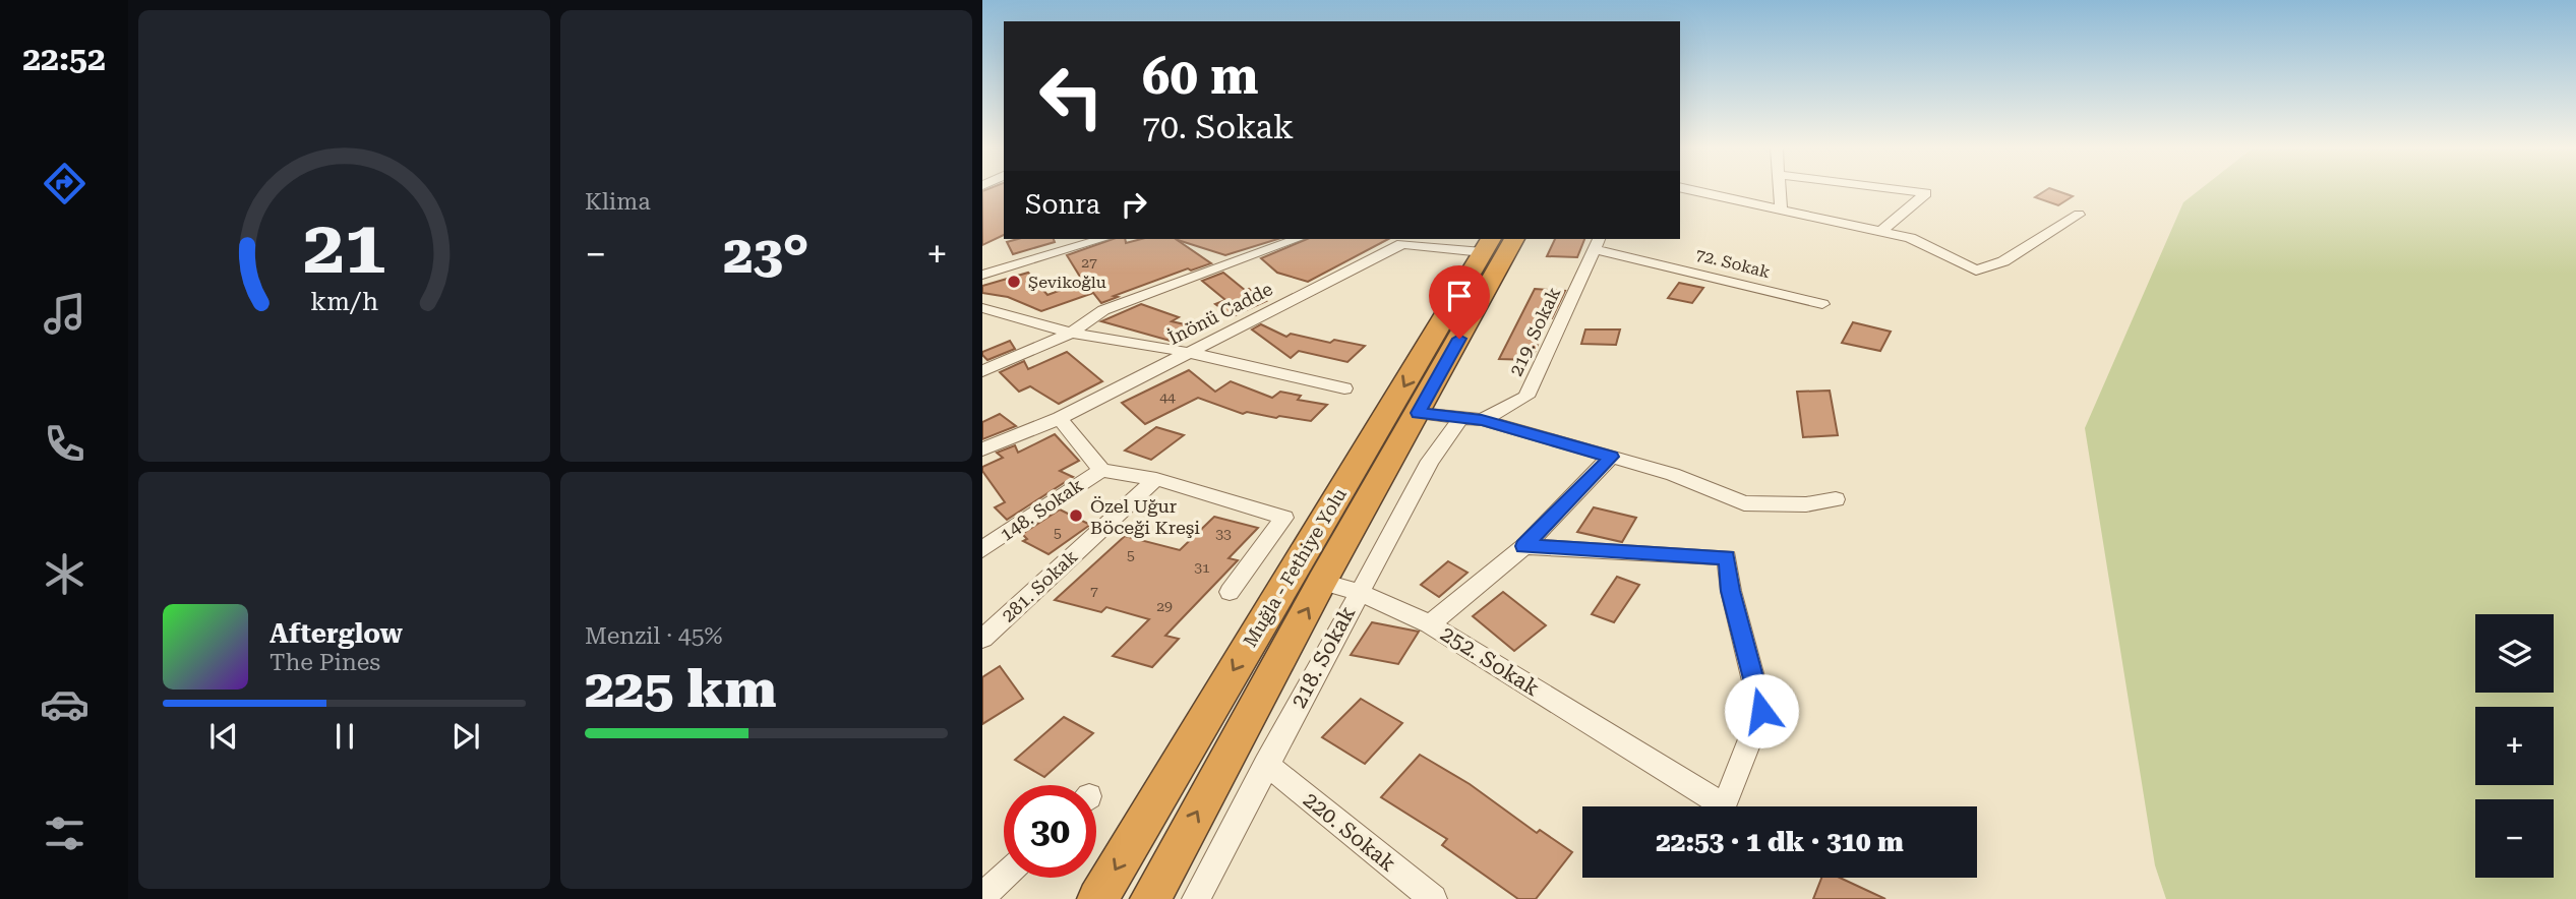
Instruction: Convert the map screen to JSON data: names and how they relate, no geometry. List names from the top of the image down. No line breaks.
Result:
{"streets":{"highway":["Muğla - Fethiye Yolu"],"street":["72. Sokak","İnönü Cadde","219. Sokak","148. Sokak","281. Sokak","218. Sokak","252. Sokak","220. Sokak"]},"crossings":[["72. Sokak","219. Sokak"],["İnönü Cadde","148. Sokak"],["İnönü Cadde","Muğla - Fethiye Yolu"],["219. Sokak","218. Sokak"],["148. Sokak","281. Sokak"],["218. Sokak","220. Sokak"]],"places":["Şevikoğlu","Özel Uğur Böceği Kreşi"],"house_numbers":["27","44","5","33","5","31","7","29"],"page":{"tabs":"22:52","tile":["Klima",["Menzil · 45%","225 km"]],"turn":["60 m","70. Sokak"],"then":"Sonra","heat":["−","23°","+"],"song":["Afterglow","The Pines"],"map_buttons":["+","−"],"limit":"30","trip":"22:53 · 1 dk · 310 m","gauge":["21","km/h"]}}
